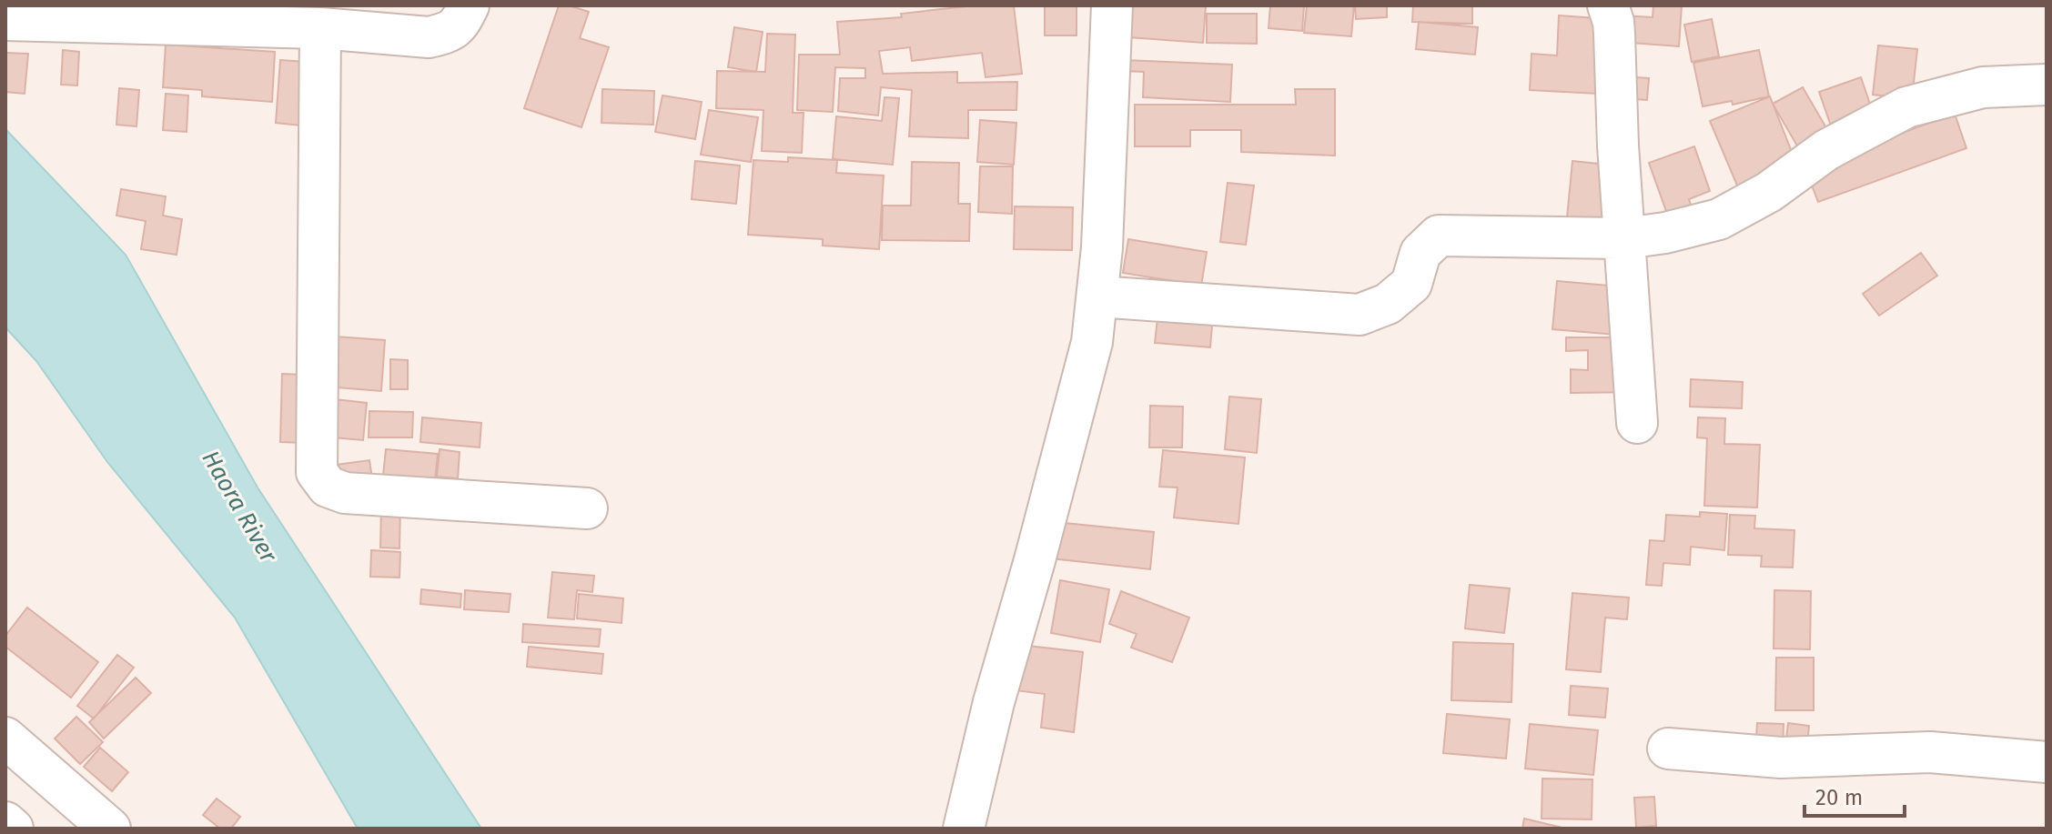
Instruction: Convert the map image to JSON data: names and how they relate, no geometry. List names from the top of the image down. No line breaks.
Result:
{"water":["Haora River"],"scale_bar":"20 m"}
